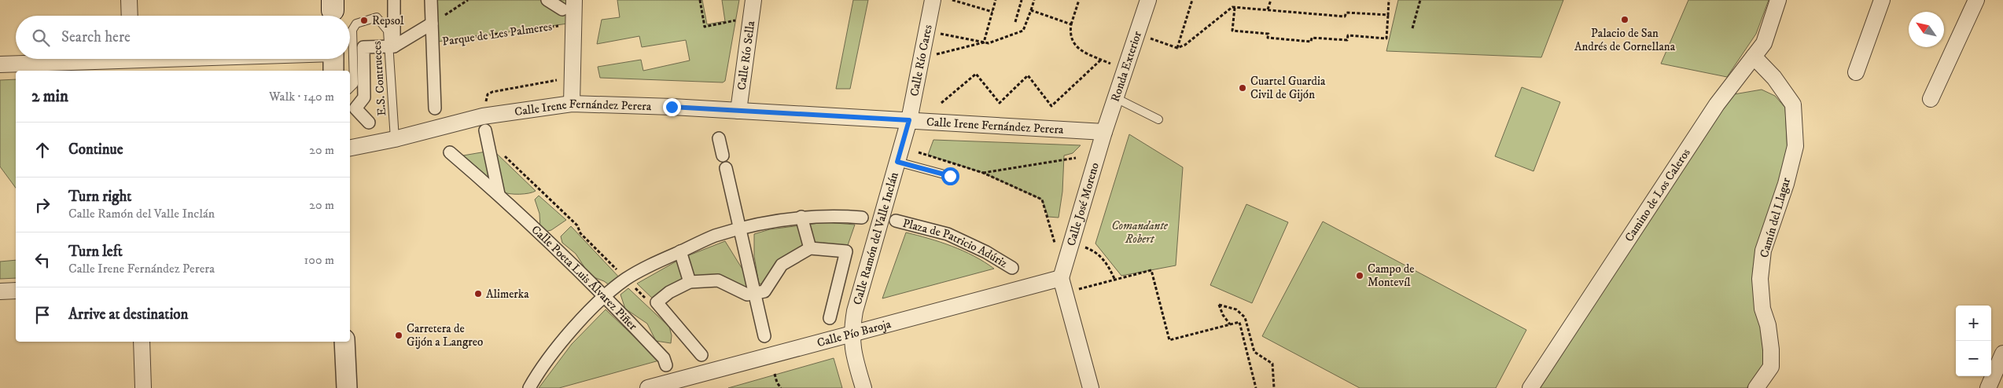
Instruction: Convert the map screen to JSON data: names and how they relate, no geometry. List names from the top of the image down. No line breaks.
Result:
{"streets":{"street":["Parque de Les Palmeres","Calle Río Sella","Calle Río Cares","Ronda Exterior","Calle Irene Fernández Perera","Camino de Los Caleros","Calle José Moreno","Camín del Llagar","Calle Ramón del Valle Inclán","Plaza de Patricio Adúriz","Calle Poeta Luis Álvarez Piñer","Calle Pío Baroja"],"lane":["E.S. Contrueces"]},"crossings":[["Calle Río Sella","Calle Irene Fernández Perera"],["Calle Río Cares","Calle Irene Fernández Perera"],["Calle Río Cares","Calle Ramón del Valle Inclán"],["Ronda Exterior","Calle Irene Fernández Perera"],["Ronda Exterior","Calle José Moreno"],["E.S. Contrueces","Calle Irene Fernández Perera"],["Calle Irene Fernández Perera","Calle José Moreno"],["Calle Irene Fernández Perera","Calle Ramón del Valle Inclán"],["Camino de Los Caleros","Camín del Llagar"],["Calle José Moreno","Calle Pío Baroja"],["Calle Ramón del Valle Inclán","Calle Pío Baroja"]],"parks":["Comandante Robert"],"places":["Palacio de San Andrés de Cornellana","Repsol","Cuartel Guardia Civil de Gijón","Campo de Montevíl","Alimerka","Carretera de Gijón a Langreo"],"north":"top left","page":{"search":"Search here","heading":["2 min","Walk · 140 m"],"list":[["Continue","20 m"],["Turn right","Calle Ramón del Valle Inclán","20 m"],["Turn left","Calle Irene Fernández Perera","100 m"],"Arrive at destination"],"map_buttons":["+","−"]}}
